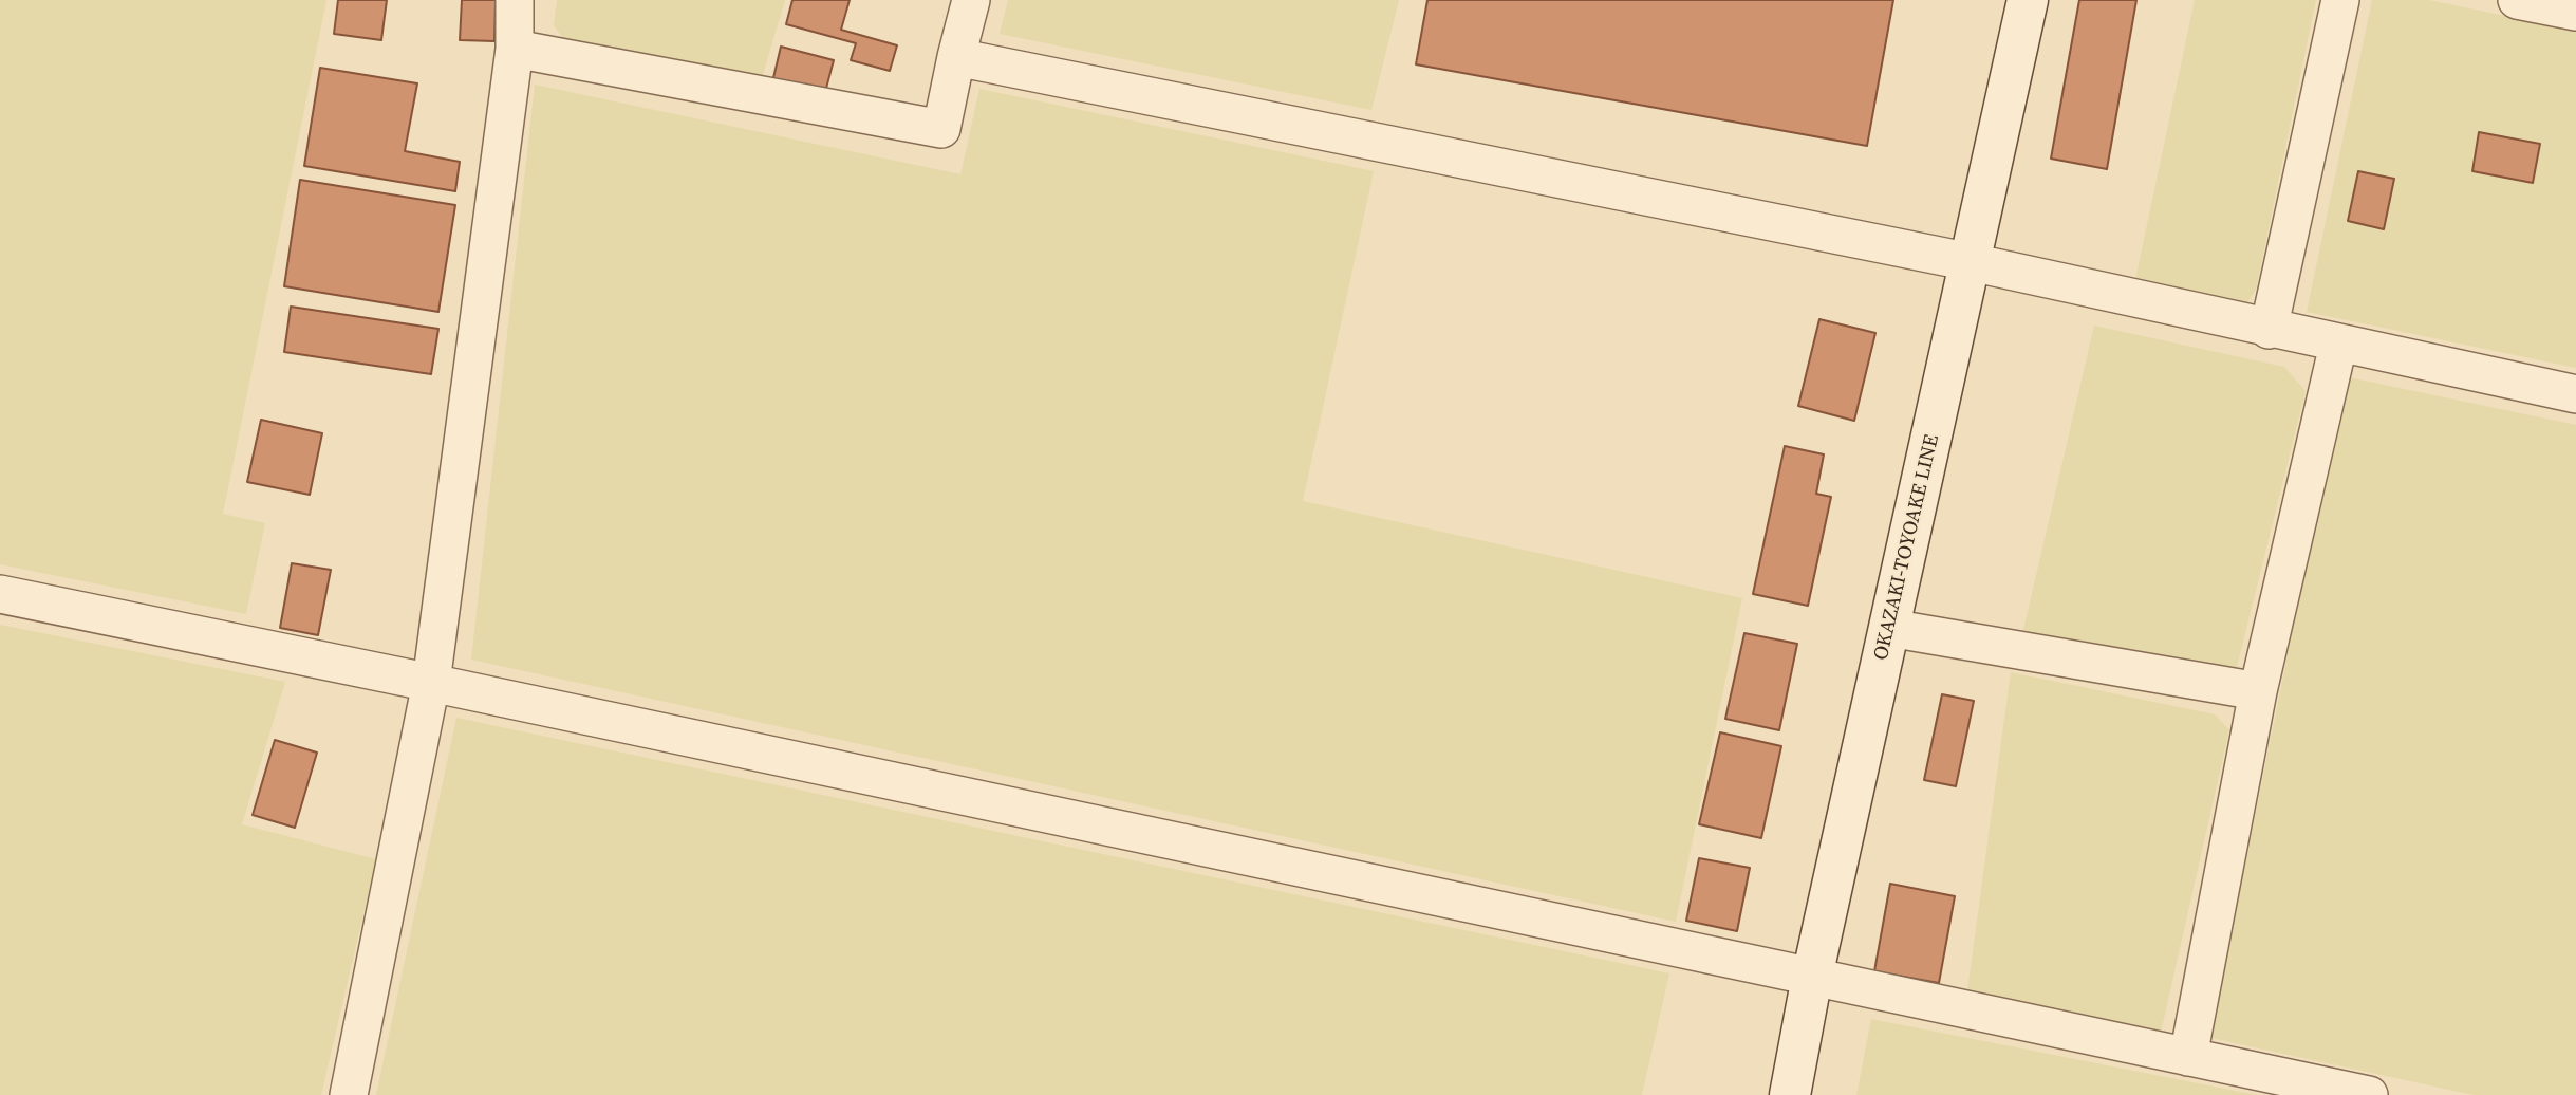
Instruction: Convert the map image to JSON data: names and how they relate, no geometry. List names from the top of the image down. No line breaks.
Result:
{"streets":{"main road":["OKAZAKI-TOYOAKE LINE"]}}
